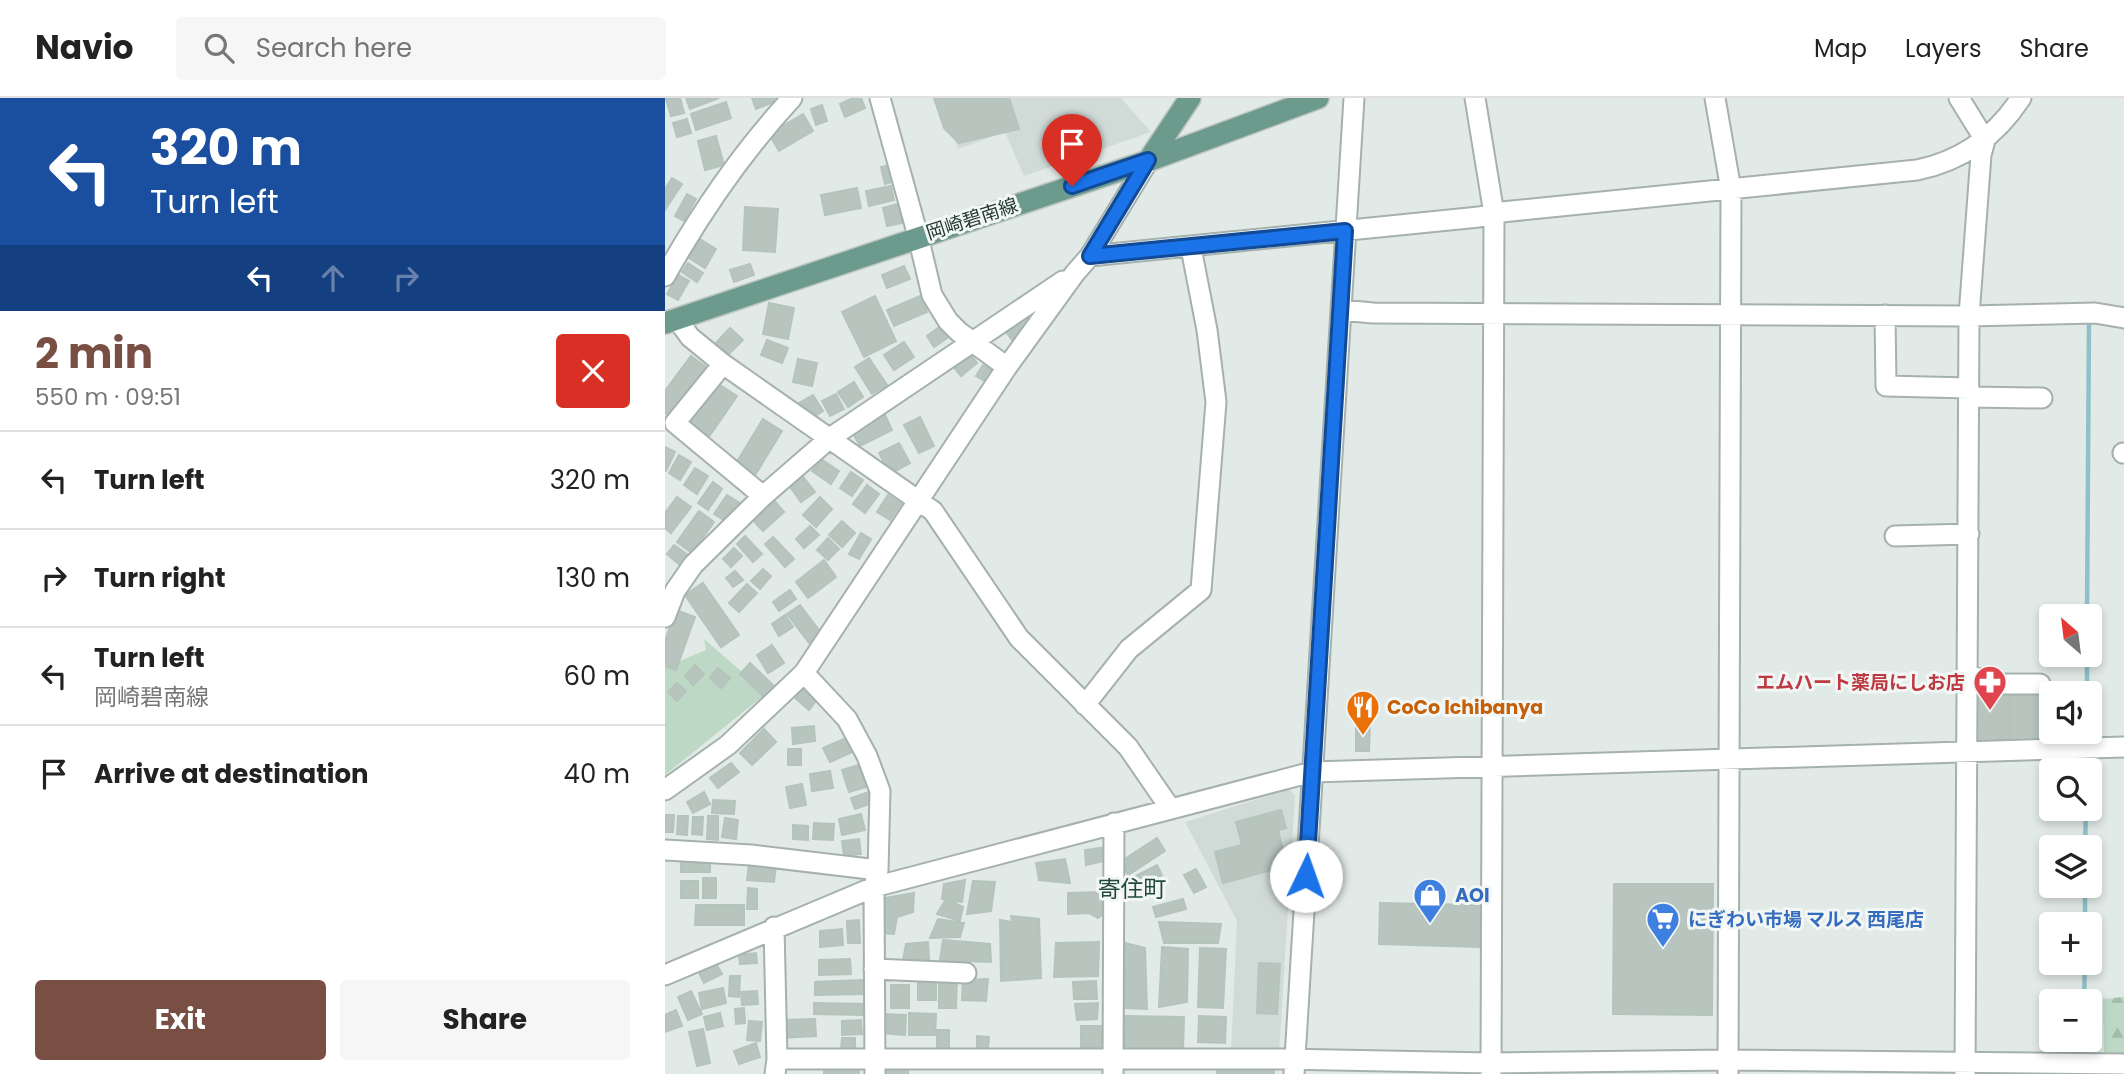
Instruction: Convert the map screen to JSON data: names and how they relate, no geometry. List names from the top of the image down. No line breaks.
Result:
{"streets":{"main road":["岡崎碧南線"]},"districts":["寄住町"],"places":{"pharmacy":["エムハート薬局にしお店"],"restaurant":["CoCo Ichibanya"],"shop":["AOI"],"supermarket":["にぎわい市場 マルス 西尾店"]},"north":"top left","page":{"header":"Navio","search":"Search here","nav":["Map","Layers","Share"],"turn":["320 m","Turn left"],"heading":["2 min","550 m · 09:51"],"list":[{"name":"Turn left","value":"320 m"},{"name":"Turn right","value":"130 m"},{"name":"Turn left","note":"岡崎碧南線","value":"60 m"},{"name":"Arrive at destination","value":"40 m"}],"map_buttons":["+","−"],"buttons":["Exit","Share"]}}
